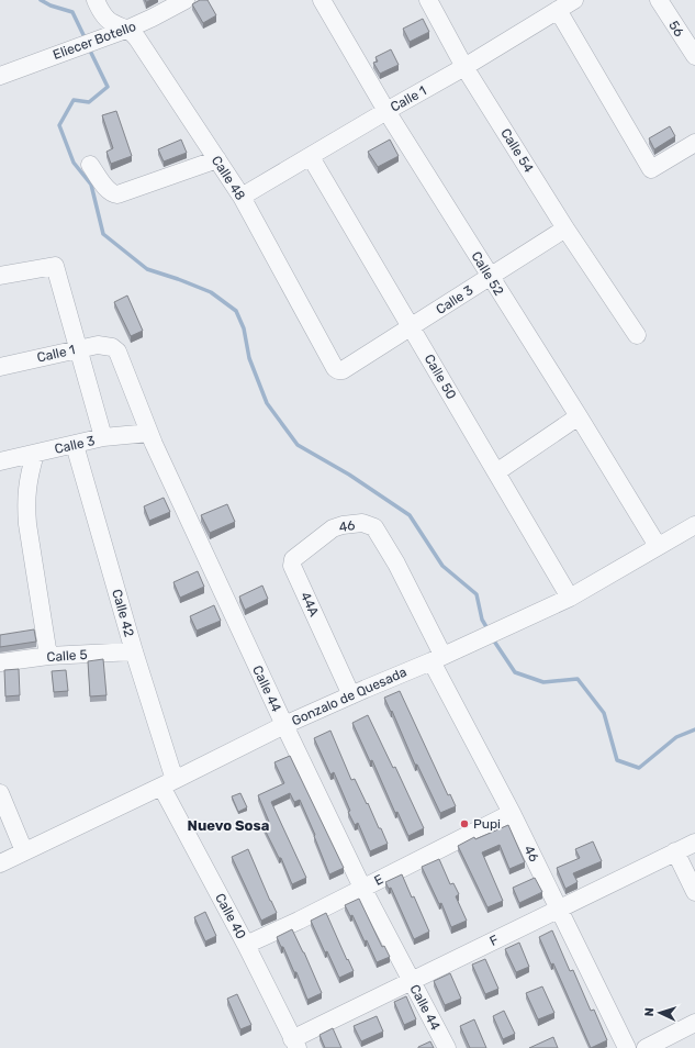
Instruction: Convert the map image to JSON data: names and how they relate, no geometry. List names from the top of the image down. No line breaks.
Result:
{"streets":{"street":["56","Eliecer Botello","Calle 1","Calle 54","Calle 48","Calle 52","Calle 3","Calle 50","46","44A","Calle 42","Calle 5","Calle 44","Gonzalo de Quesada","E","Calle 40","F"]},"crossings":[["Eliecer Botello","Calle 48"],["Calle 1","Calle 54"],["Calle 1","Calle 48"],["Calle 1","Calle 52"],["Calle 1","Calle 50"],["Calle 1","Calle 44"],["Calle 54","Calle 3"],["Calle 48","Calle 3"],["Calle 52","Calle 3"],["Calle 52","Gonzalo de Quesada"],["Calle 3","Calle 50"],["Calle 3","Calle 42"],["Calle 3","Calle 44"],["Calle 50","Gonzalo de Quesada"],["46","44A"],["46","Gonzalo de Quesada"],["46","E"],["46","F"],["44A","Gonzalo de Quesada"],["Calle 42","Calle 5"],["Calle 42","Gonzalo de Quesada"],["Calle 42","Calle 40"],["Calle 44","Gonzalo de Quesada"],["Calle 44","E"],["Calle 44","F"],["Gonzalo de Quesada","Calle 40"],["E","Calle 40"],["Calle 40","F"]],"districts":["Nuevo Sosa"],"places":["Pupi"],"north":"left"}
